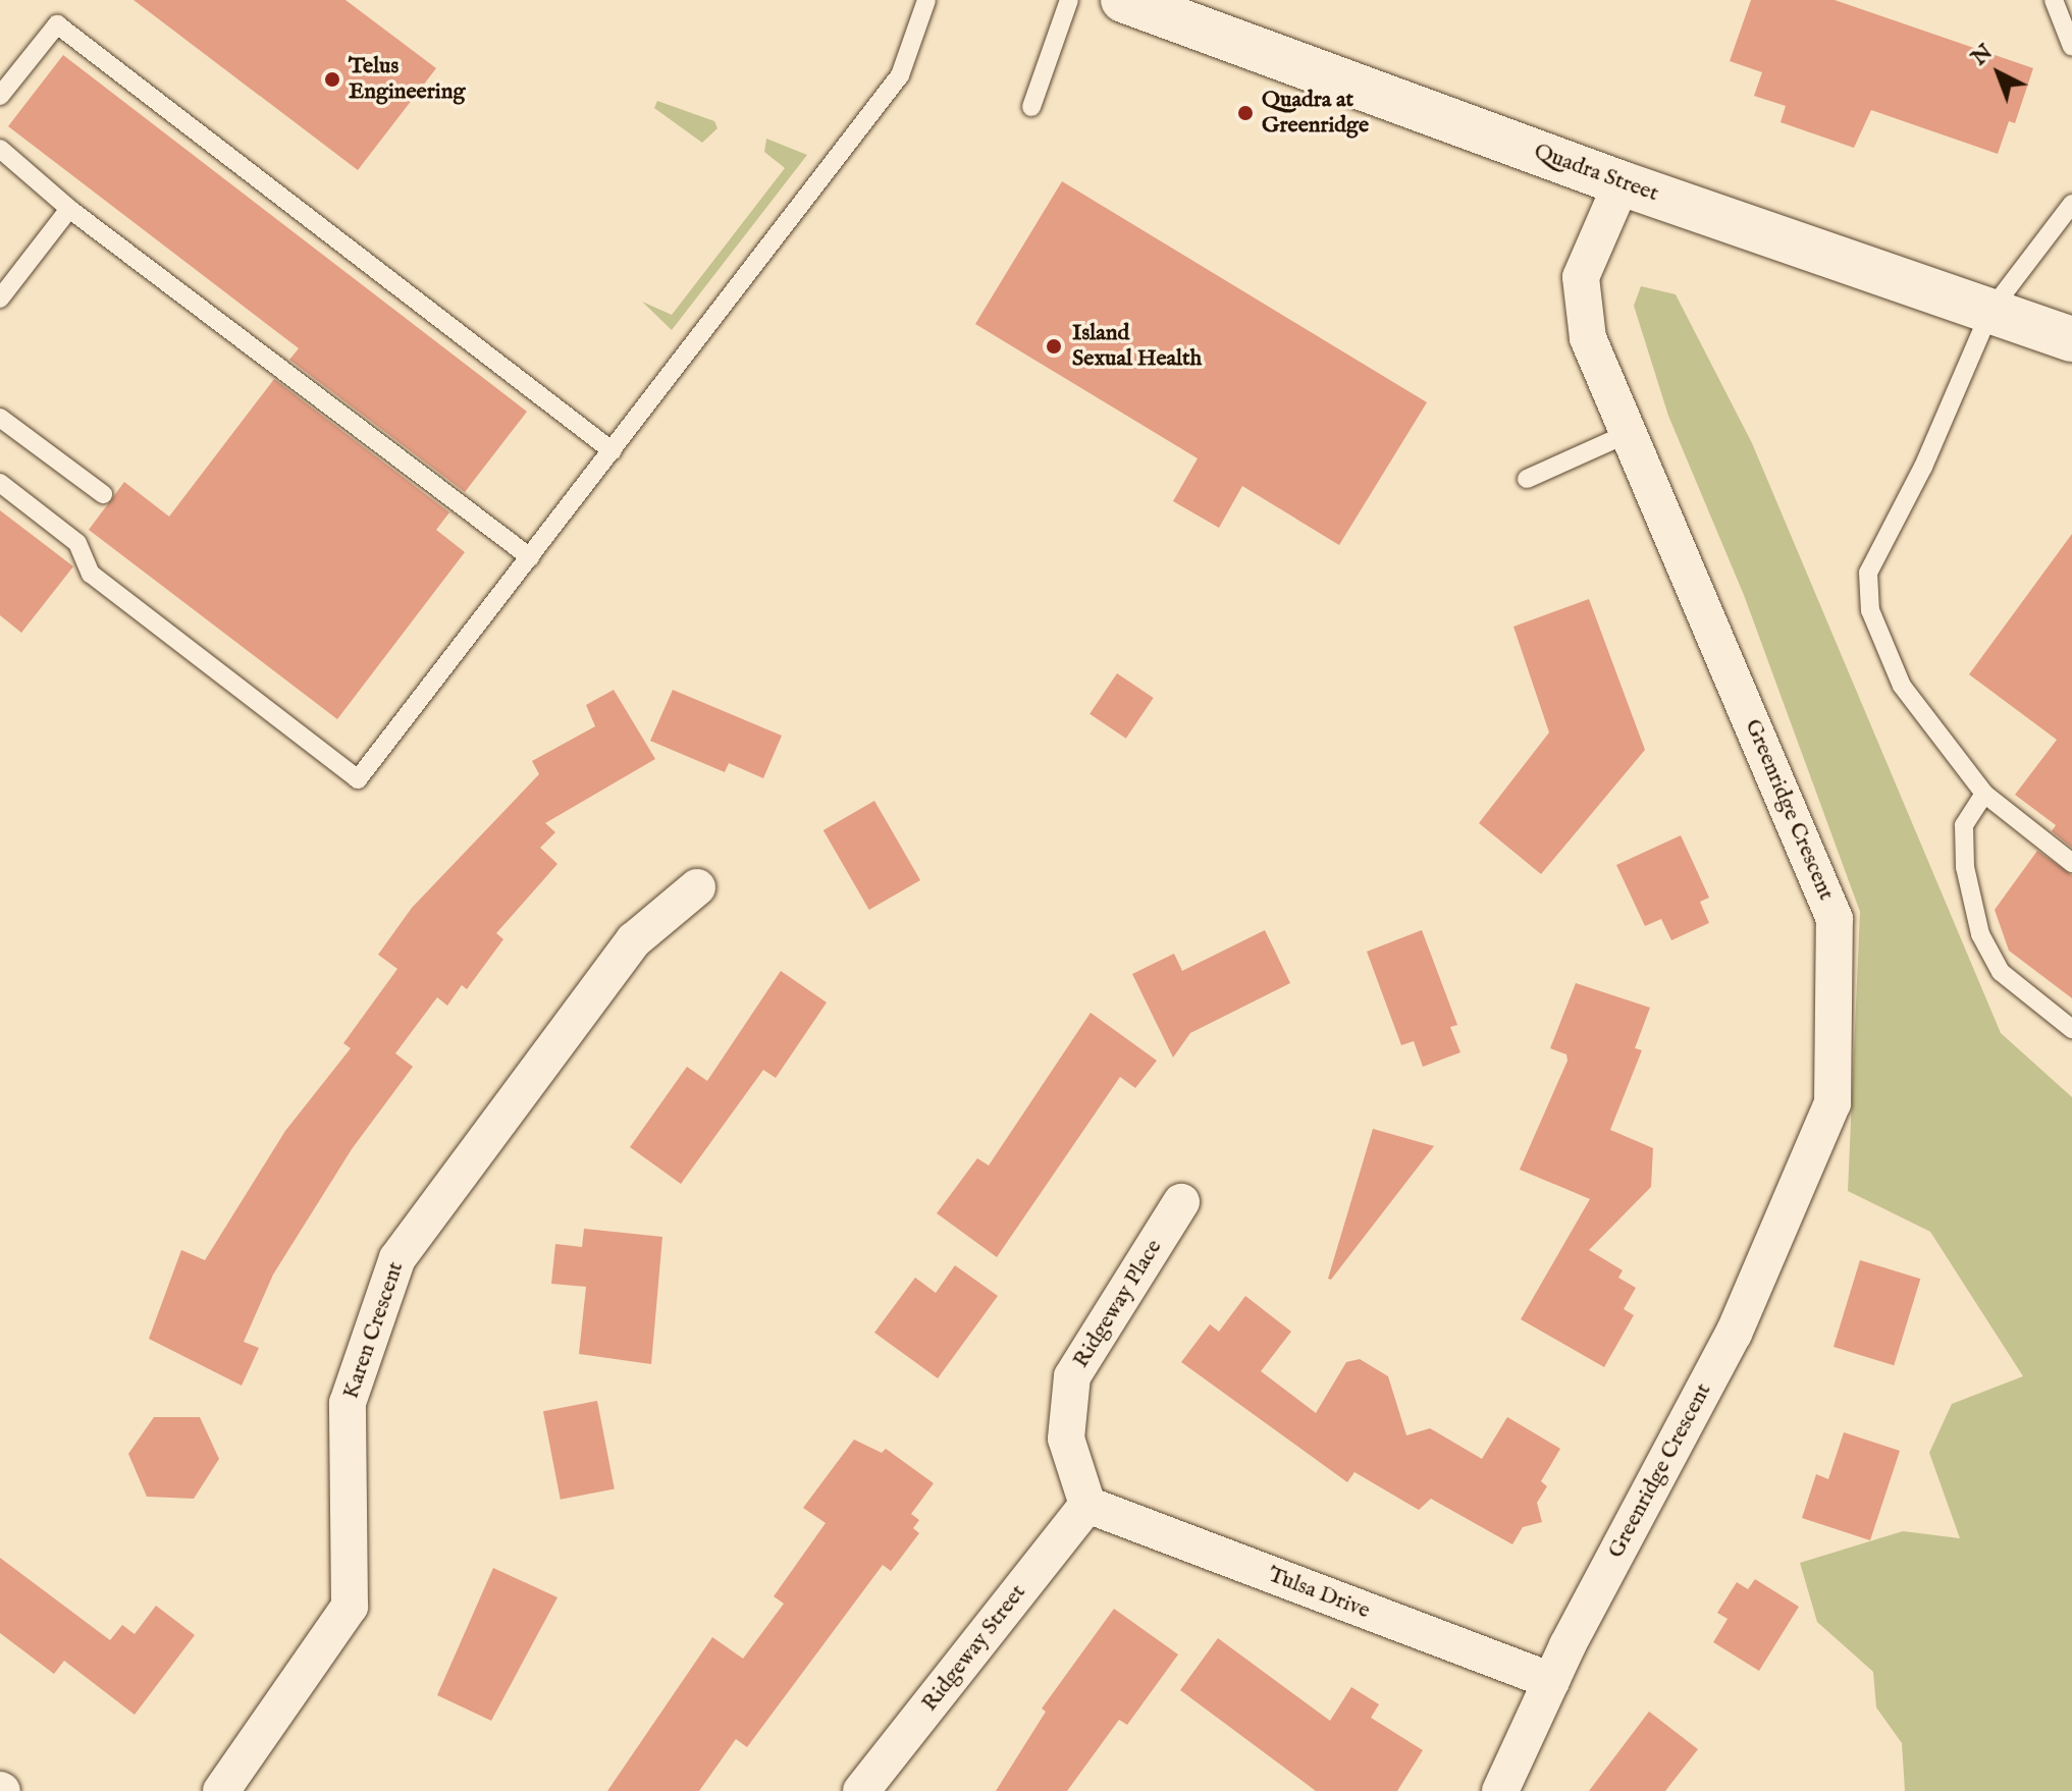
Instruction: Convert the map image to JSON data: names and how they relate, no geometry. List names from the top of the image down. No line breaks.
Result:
{"streets":{"main road":["Quadra Street"],"street":["Greenridge Crescent","Ridgeway Place","Karen Crescent","Tulsa Drive","Ridgeway Street"]},"crossings":[["Quadra Street","Greenridge Crescent"],["Greenridge Crescent","Tulsa Drive"],["Ridgeway Place","Tulsa Drive"],["Ridgeway Place","Ridgeway Street"],["Tulsa Drive","Ridgeway Street"]],"places":["Telus Engineering","Quadra at Greenridge","Island Sexual Health"],"north":"top left"}
